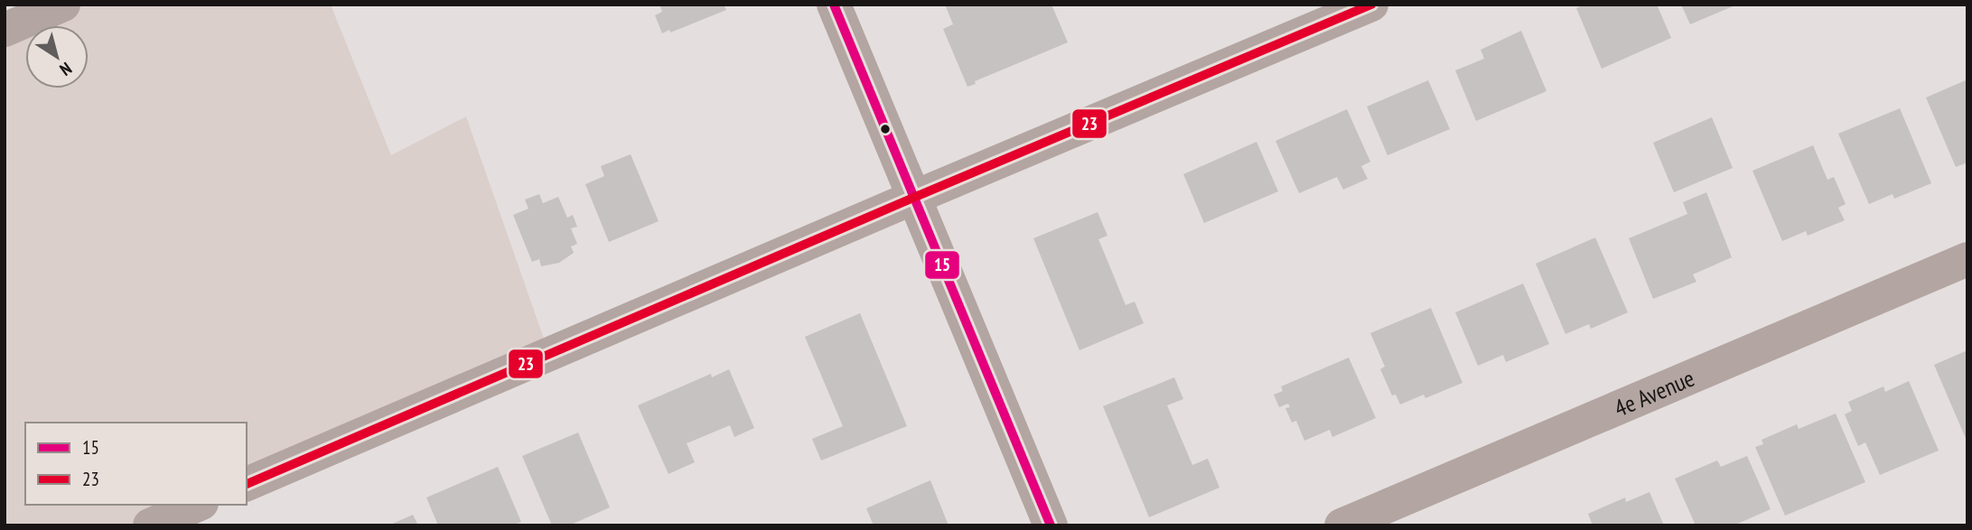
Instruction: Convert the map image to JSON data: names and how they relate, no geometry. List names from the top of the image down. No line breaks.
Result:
{"streets":{"street":["4e Avenue"]},"lines":["transit line 15","transit line 23"],"legend":["15","23"],"north":"bottom right"}
